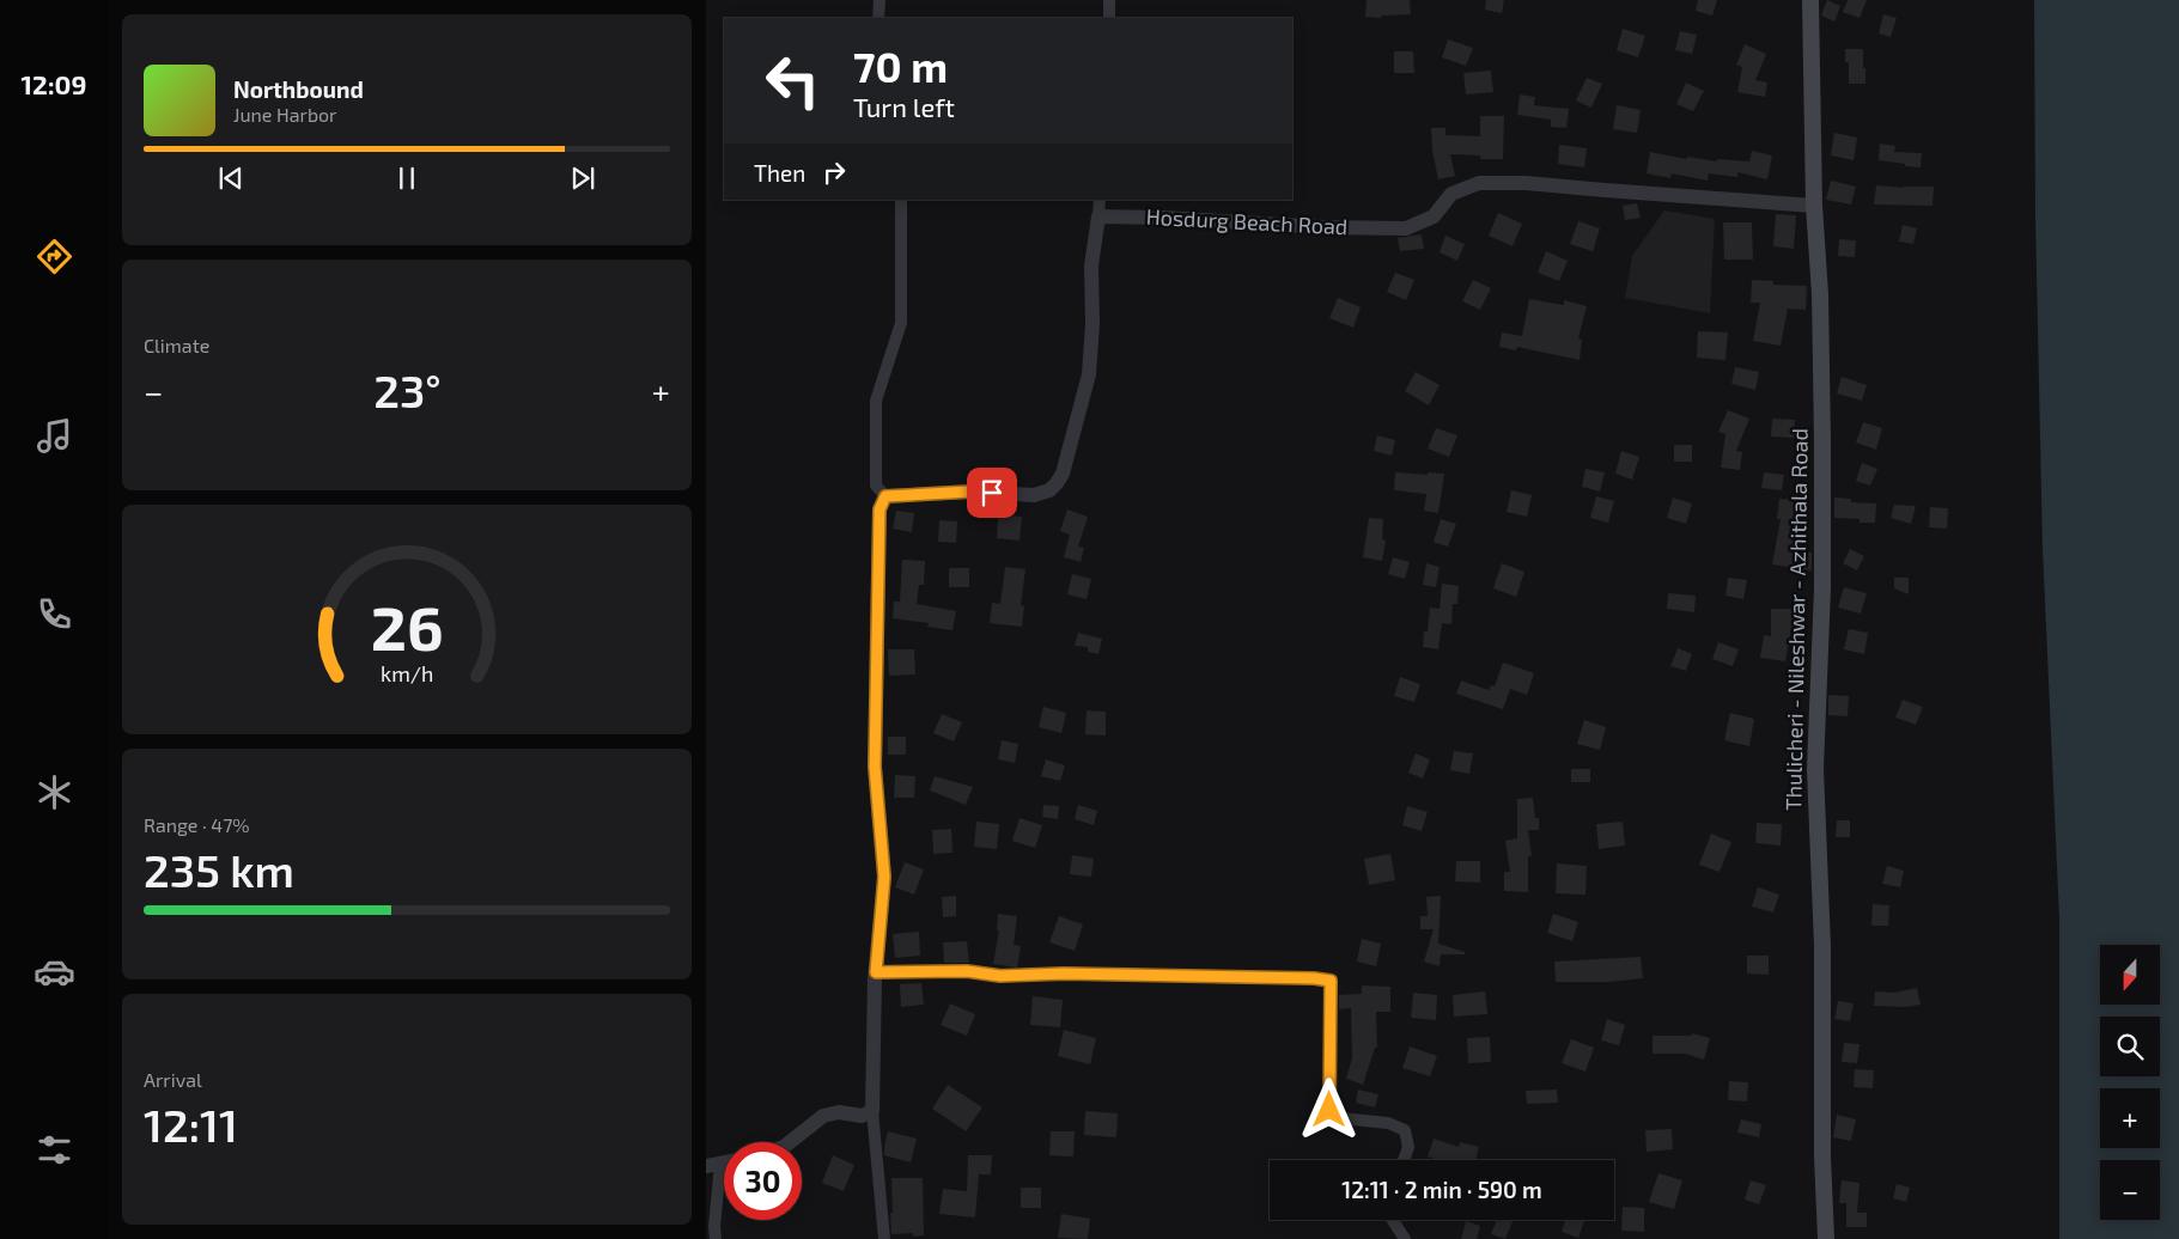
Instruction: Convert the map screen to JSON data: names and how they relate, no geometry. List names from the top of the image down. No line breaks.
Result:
{"streets":{"main road":["Thulicheri - Nileshwar - Azhithala Road"],"street":["Hosdurg Beach Road"]},"crossings":[["Hosdurg Beach Road","Thulicheri - Nileshwar - Azhithala Road"]],"north":"bottom","page":{"tabs":"12:09","turn":["70 m","Turn left"],"song":["Northbound","June Harbor"],"then":"Then","tile":["Climate",["Range · 47%","235 km"],["Arrival","12:11"]],"heat":["−","23°","+"],"map_buttons":["+","−"],"limit":"30","trip":"12:11 · 2 min · 590 m","gauge":["26","km/h"]}}
